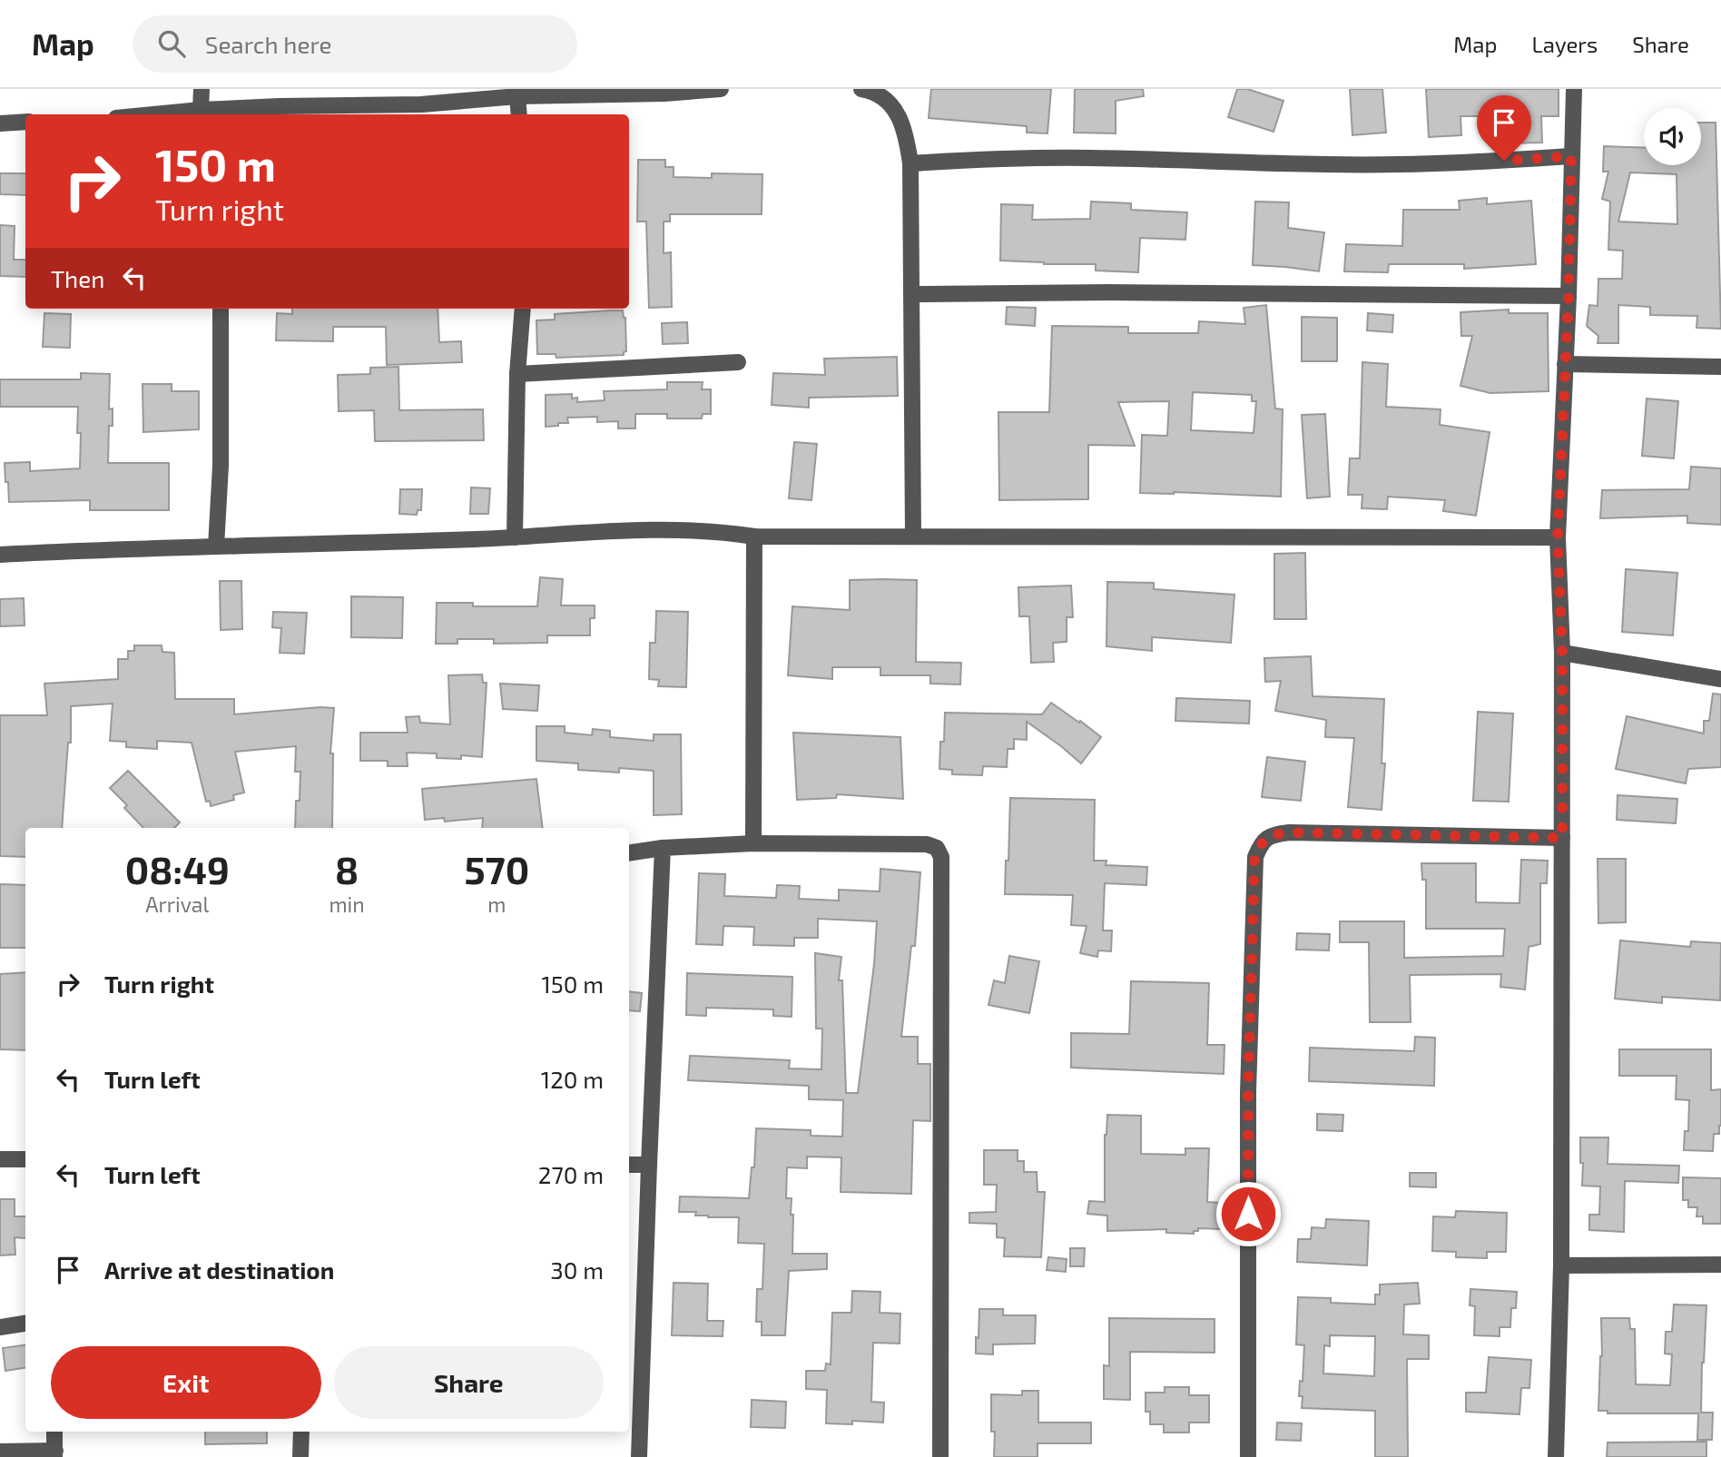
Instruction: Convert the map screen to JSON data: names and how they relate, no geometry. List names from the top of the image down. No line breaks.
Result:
{"page":{"header":"Map","search":"Search here","nav":["Map","Layers","Share"],"turn":["150 m","Turn right"],"then":"Then","eta":["08:49","Arrival","8","min","570","m"],"list":[{"name":"Turn right","value":"150 m"},{"name":"Turn left","value":"120 m"},{"name":"Turn left","value":"270 m"},{"name":"Arrive at destination","value":"30 m"}],"buttons":["Exit","Share"]}}
